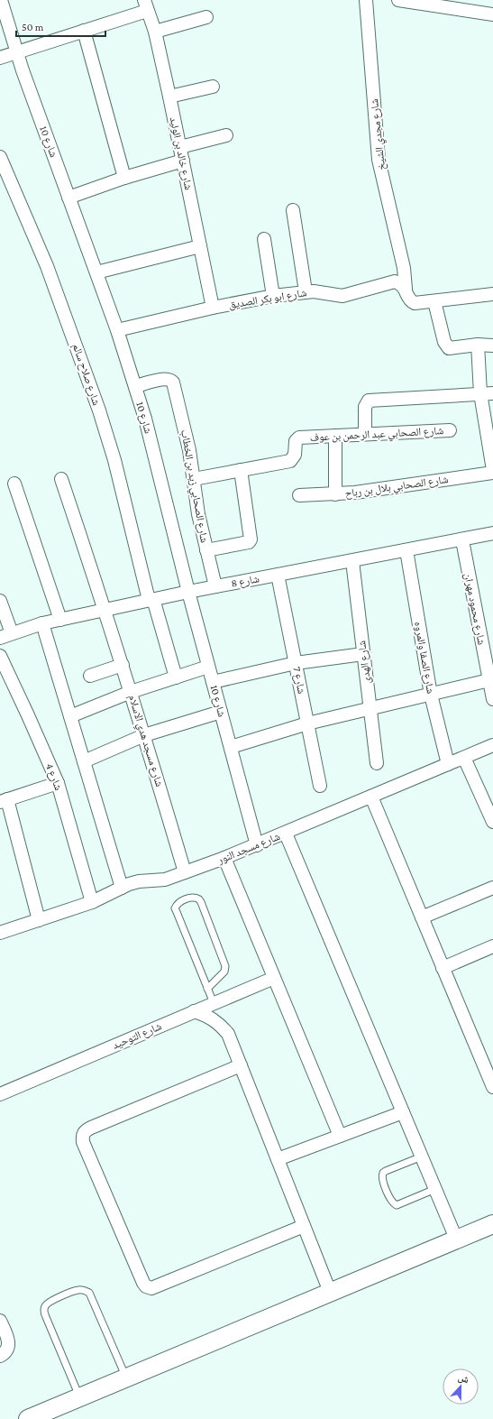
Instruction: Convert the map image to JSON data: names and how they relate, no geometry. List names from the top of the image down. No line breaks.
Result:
{"streets":{"street":["شارع مجدي الشيخ","شارع 10","شارع خالد بن الوليد","شارع ابو بكر الصديق","شارع صلاح سالم","شارع الصحابي عبد الرحمن بن عوف","شارع الصحابي زيد بن الخطاب","شارع الصحابي بلال بن رباح","شارع 8","شارع محمود مهران","شارع الصفا والمروه","شارع الهدى","شارع 7","شارع مسجد هدي الاسلام","شارع 4","شارع مسجد النور","شارع التوحيد"]},"crossings":[["شارع مجدي الشيخ","شارع ابو بكر الصديق"],["شارع 10","شارع ابو بكر الصديق"],["شارع 10","شارع الصحابي زيد بن الخطاب"],["شارع 10","شارع 8"],["شارع 10","شارع مسجد النور"],["شارع خالد بن الوليد","شارع ابو بكر الصديق"],["شارع صلاح سالم","شارع 8"],["شارع الصحابي عبد الرحمن بن عوف","شارع الصحابي زيد بن الخطاب"],["شارع الصحابي زيد بن الخطاب","شارع 8"],["شارع 8","شارع محمود مهران"],["شارع 8","شارع الصفا والمروه"],["شارع 8","شارع الهدى"],["شارع 8","شارع 7"],["شارع 8","شارع مسجد هدي الاسلام"],["شارع الصفا والمروه","شارع مسجد النور"],["شارع مسجد هدي الاسلام","شارع مسجد النور"],["شارع 4","شارع مسجد النور"]],"scale_bar":"50 m","north":"top"}
